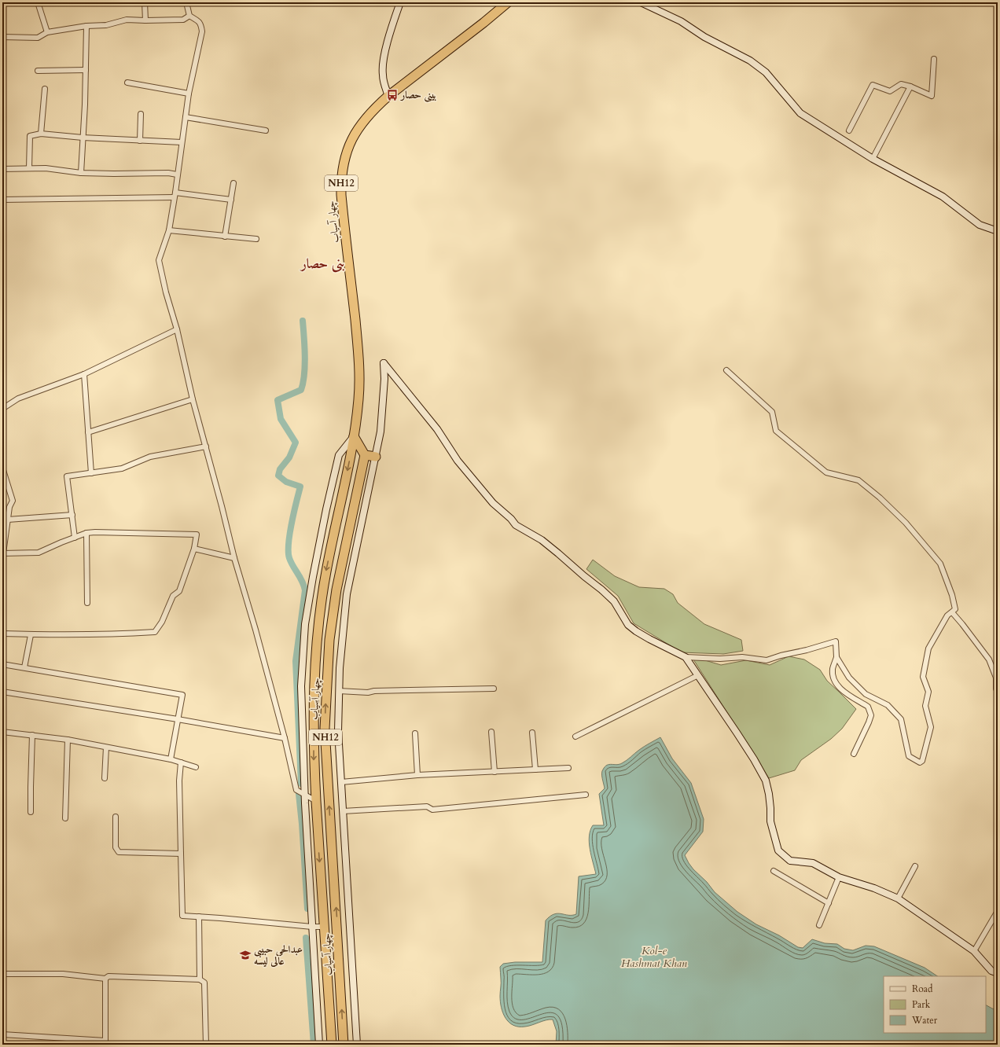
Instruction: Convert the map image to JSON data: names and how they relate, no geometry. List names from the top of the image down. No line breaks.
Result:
{"streets":{"highway":["NH12","چهار آسیاب"]},"districts":["بنی حصار"],"water":["Kol-e Hashmat Khan"],"places":{"bus stop":["بینی حصار"],"school or university":["عبدالحی حبیبی عالی لیسه"]},"legend":["Road","Park","Water"]}
